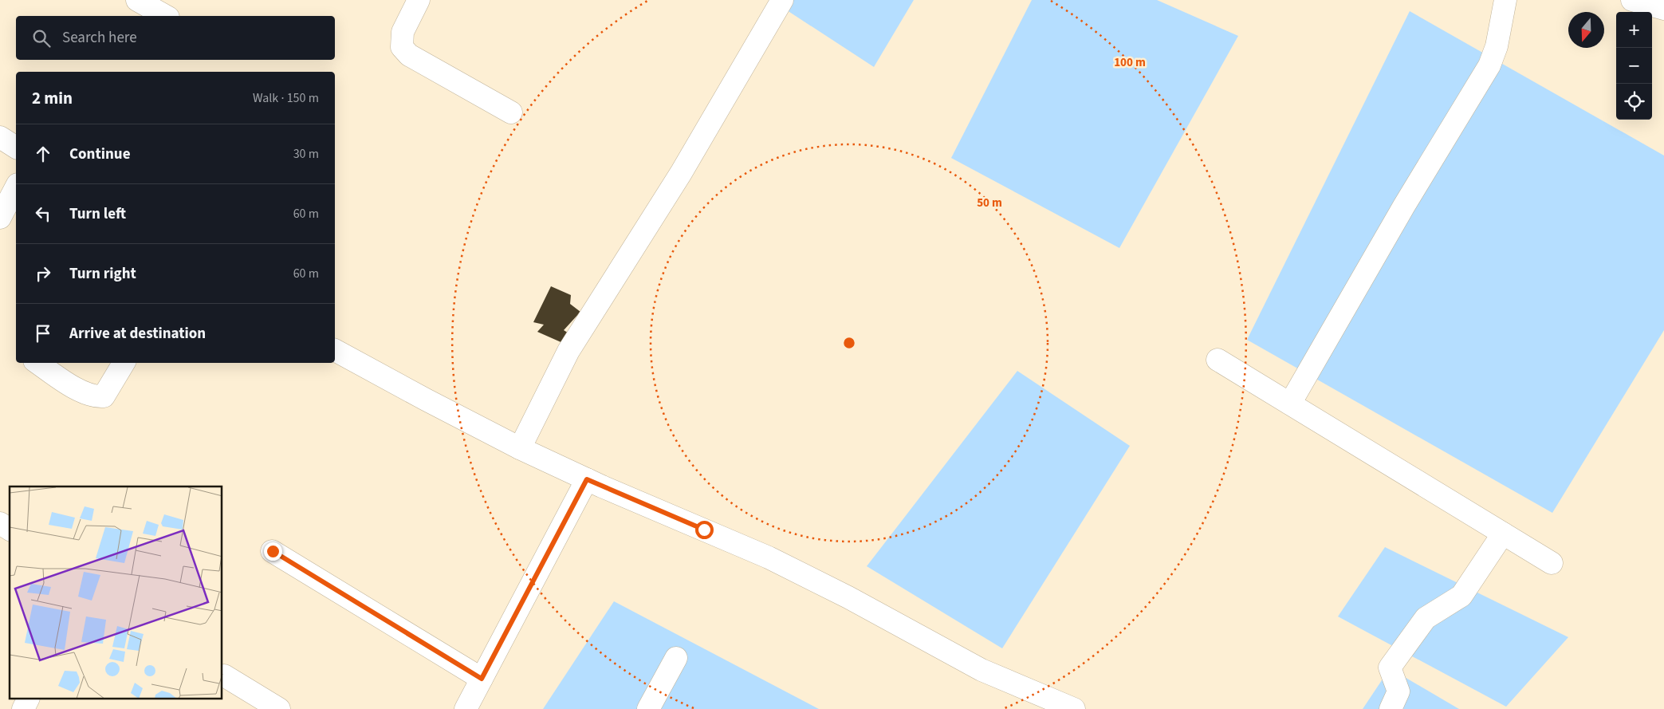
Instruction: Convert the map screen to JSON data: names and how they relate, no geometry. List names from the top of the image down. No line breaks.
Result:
{"north":"bottom","page":{"map_buttons":["+","−"],"search":"Search here","heading":["2 min","Walk · 150 m"],"list":[["Continue","30 m"],["Turn left","60 m"],["Turn right","60 m"],"Arrive at destination"]},"rings":["100 m","50 m"]}
